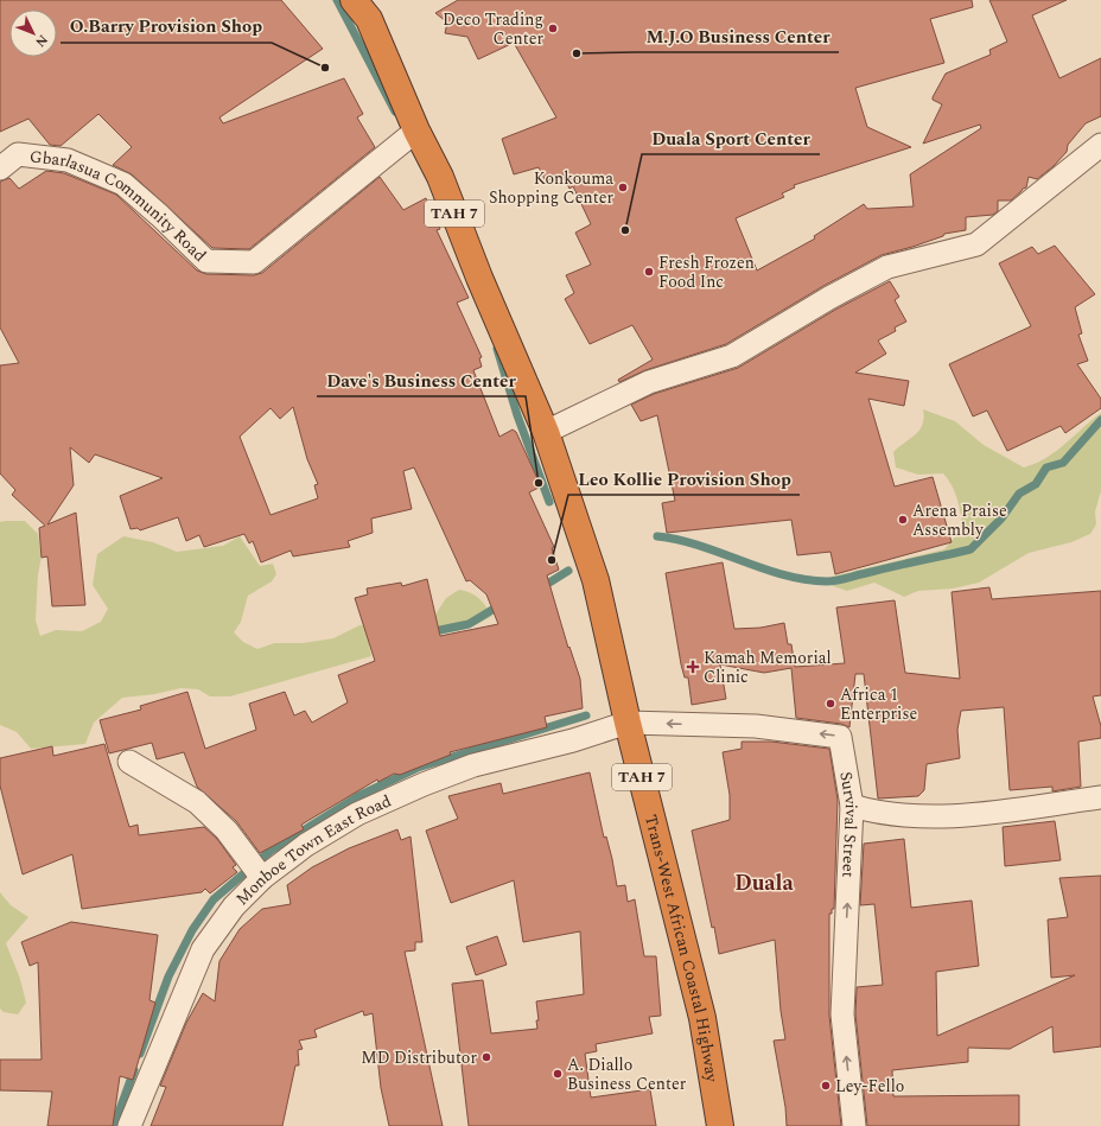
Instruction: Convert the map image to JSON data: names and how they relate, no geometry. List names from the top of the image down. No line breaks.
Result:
{"streets":{"highway":["TAH 7","Trans-West African Coastal Highway"],"street":["Gbarlasua Community Road","Survival Street","Monboe Town East Road"]},"crossings":[["Gbarlasua Community Road","Trans-West African Coastal Highway"],["Survival Street","Monboe Town East Road"],["Survival Street","Trans-West African Coastal Highway"],["Monboe Town East Road","Trans-West African Coastal Highway"]],"districts":["Duala"],"places":{"other":["Deco Trading Center","M.J.O Business Center","O.Barry Provision Shop","Konkouma Shopping Center","Duala Sport Center","Fresh Frozen Food Inc","Dave's Business Center","Arena Praise Assembly","Leo Kollie Provision Shop","Africa 1 Enterprise","MD Distributor","A. Diallo Business Center","Ley-Fello"],"health":["Kamah Memorial Clinic"]},"north":"bottom right"}
